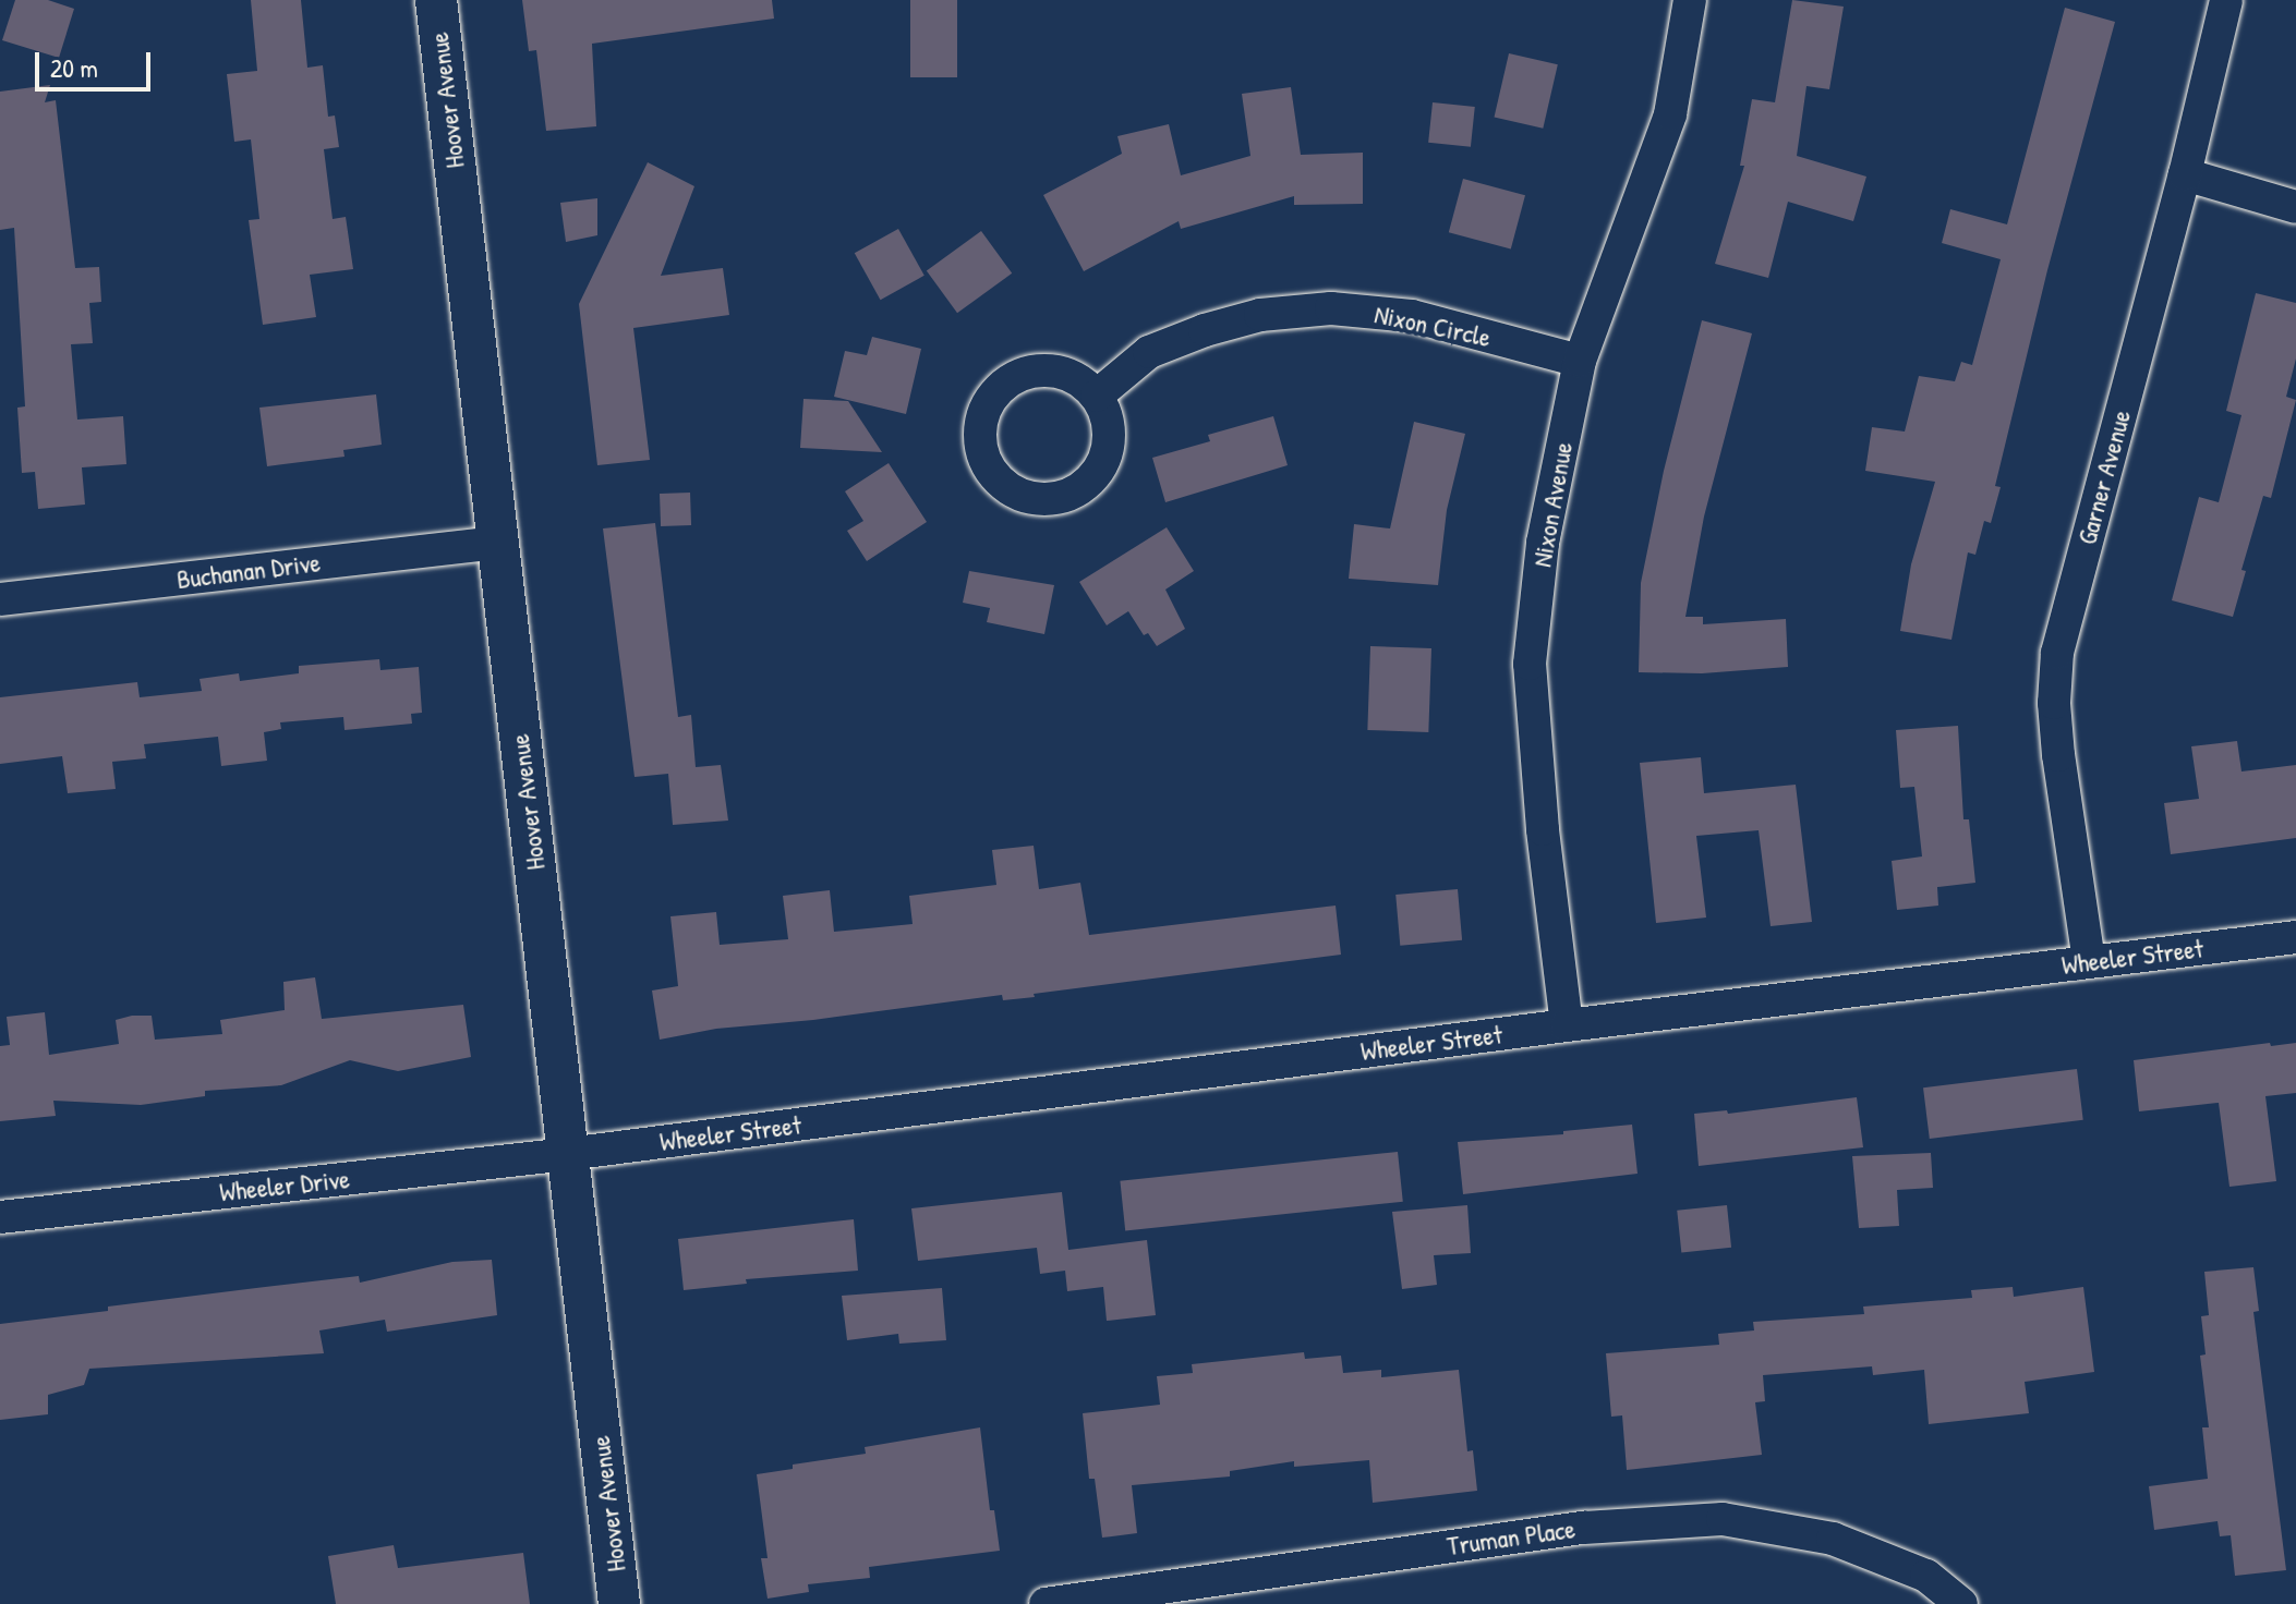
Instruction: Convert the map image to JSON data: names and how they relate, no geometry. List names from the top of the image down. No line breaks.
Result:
{"streets":{"street":["Hoover Avenue","Nixon Circle","Garner Avenue","Nixon Avenue","Buchanan Drive","Wheeler Street","Wheeler Drive","Truman Place"]},"crossings":[["Hoover Avenue","Buchanan Drive"],["Hoover Avenue","Wheeler Street"],["Hoover Avenue","Wheeler Drive"],["Nixon Circle","Nixon Avenue"],["Garner Avenue","Wheeler Street"],["Nixon Avenue","Wheeler Street"],["Wheeler Street","Wheeler Drive"]],"scale_bar":"20 m"}
